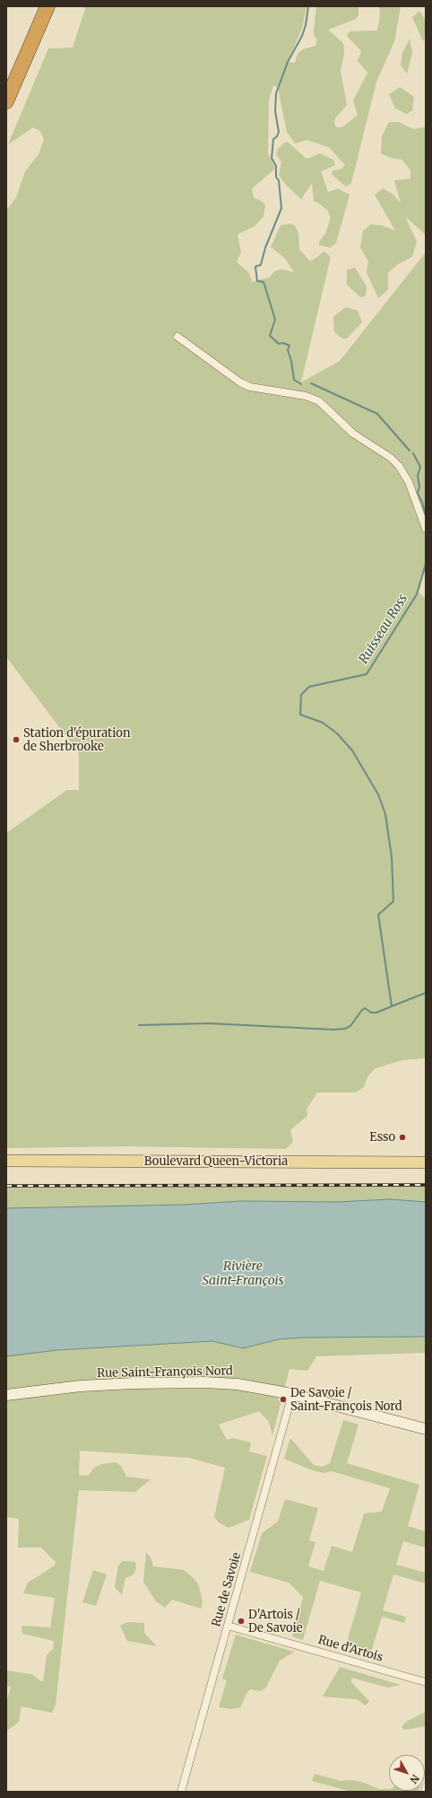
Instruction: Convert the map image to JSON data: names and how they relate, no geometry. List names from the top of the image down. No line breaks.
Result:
{"streets":{"main road":["Boulevard Queen-Victoria"],"street":["Rue Saint-François Nord","Rue de Savoie","Rue d'Artois"]},"crossings":[["Rue Saint-François Nord","Rue de Savoie"],["Rue de Savoie","Rue d'Artois"]],"water":["Ruisseau Ross","Rivière Saint-François"],"places":["Station d'épuration de Sherbrooke","Esso","De Savoie / Saint-François Nord","D'Artois / De Savoie"],"north":"bottom right"}
